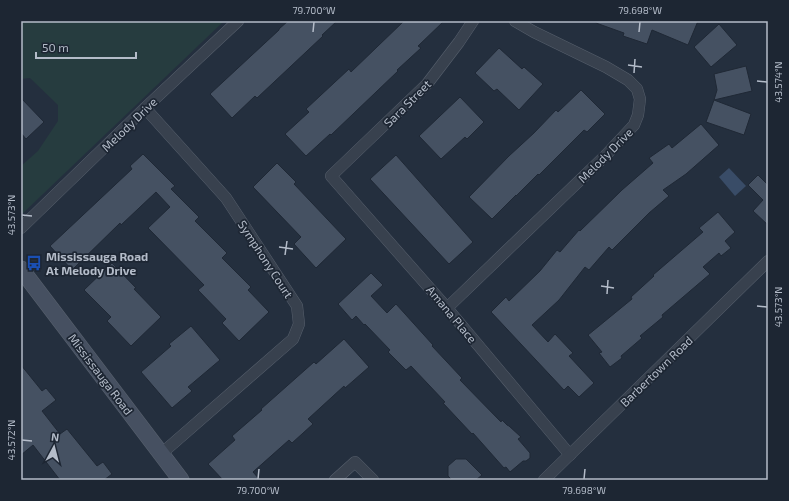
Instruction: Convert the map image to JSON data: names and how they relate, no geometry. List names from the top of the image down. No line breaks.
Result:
{"streets":{"main road":["Mississauga Road"],"street":["Sara Street","Melody Drive","Symphony Court","Amana Place","Barbertown Road"]},"crossings":[["Sara Street","Amana Place"],["Melody Drive","Symphony Court"],["Melody Drive","Amana Place"],["Symphony Court","Mississauga Road"],["Amana Place","Barbertown Road"]],"places":{"bus stop":["Mississauga Road At Melody Drive"]},"scale_bar":"50 m","north":"top","coordinates":["79.700°W","79.698°W","43.574°N","43.573°N","43.572°N"]}
